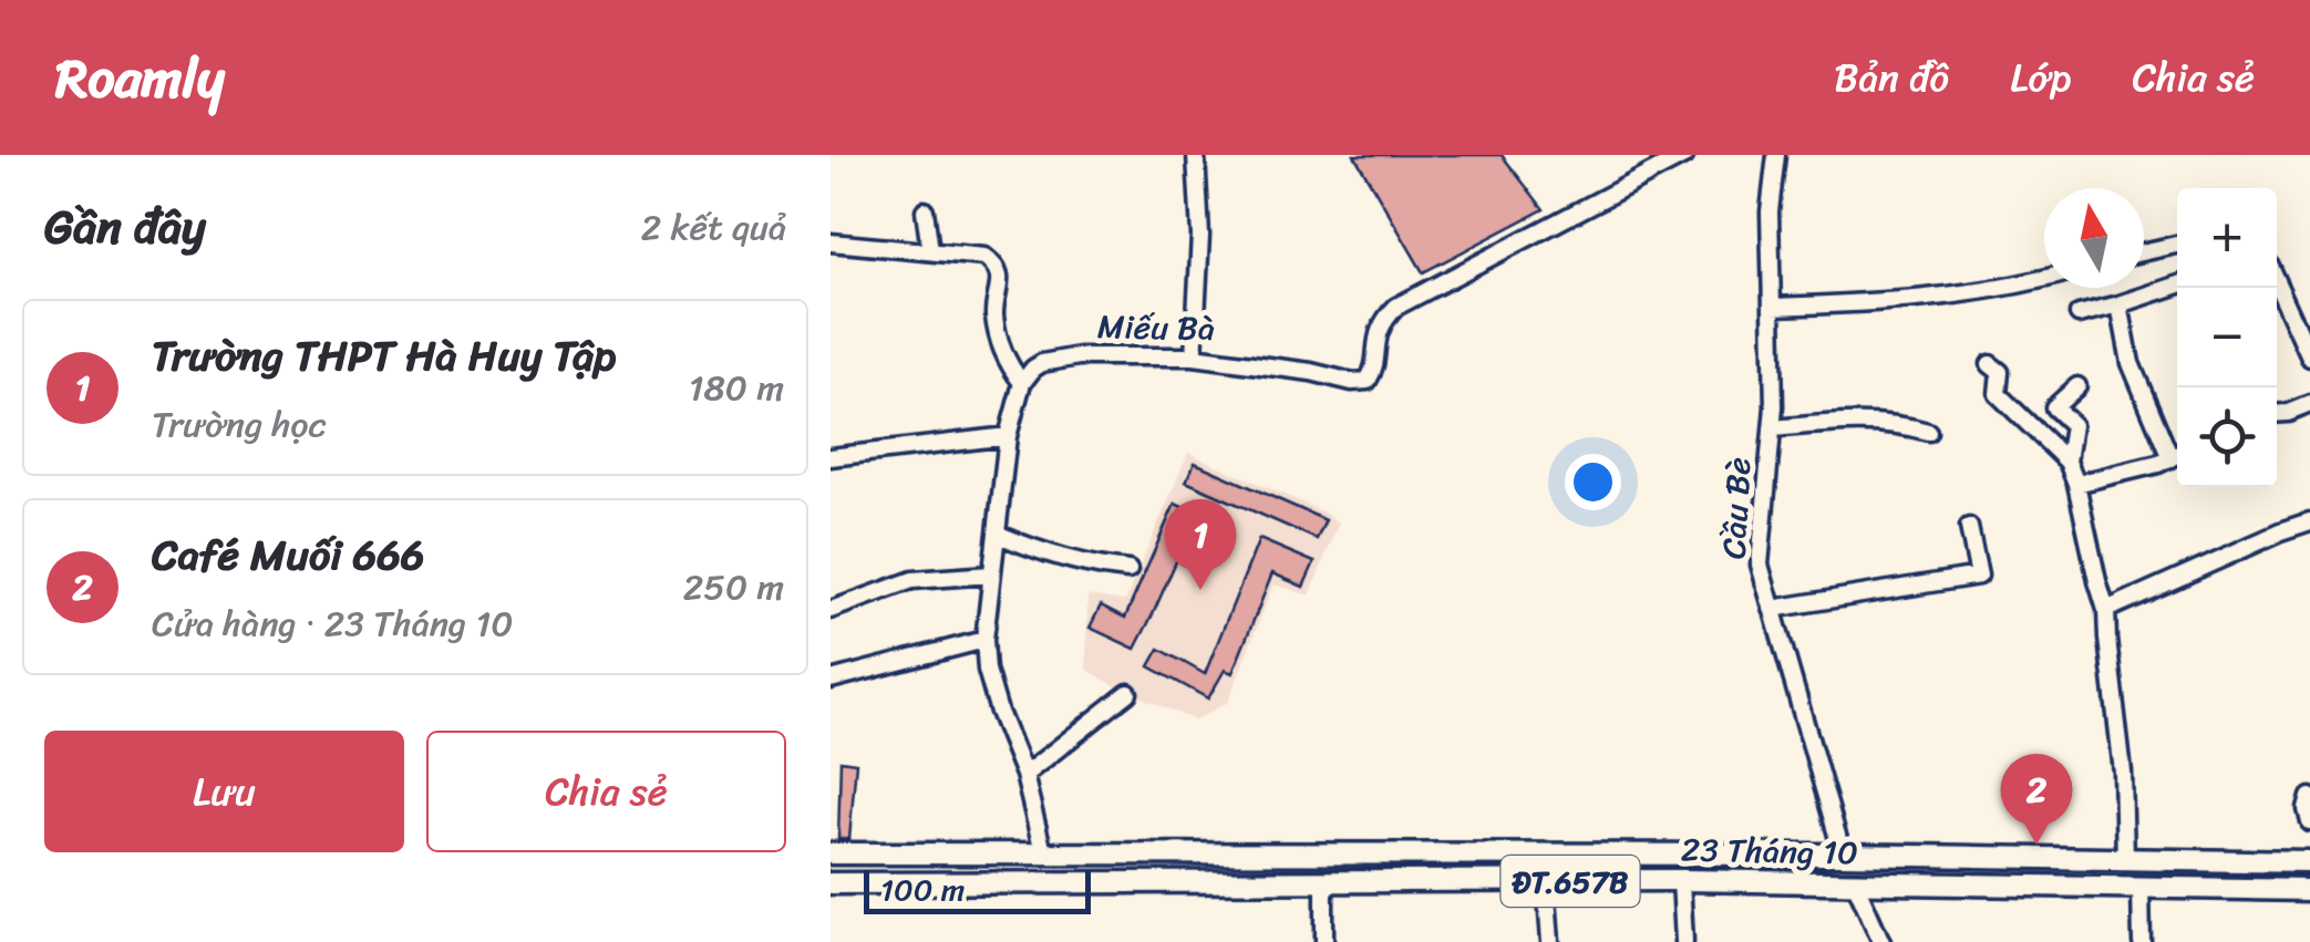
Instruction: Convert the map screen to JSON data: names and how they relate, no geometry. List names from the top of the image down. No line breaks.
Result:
{"streets":{"main road":["23 Tháng 10","ĐT.657B"],"street":["Miếu Bà","Cầu Bè"]},"crossings":[["Cầu Bè","23 Tháng 10"]],"scale_bar":"100 m","north":"top","page":{"header":"Roamly","nav":["Bản đồ","Lớp","Chia sẻ"],"heading":["Gần đây","2 kết quả"],"map_buttons":["+","−"],"list":[{"mark":"1","name":"Trường THPT Hà Huy Tập","note":"Trường học","value":"180 m"},{"mark":"2","name":"Café Muối 666","note":"Cửa hàng · 23 Tháng 10","value":"250 m"}],"pins":["1","2"],"buttons":["Lưu","Chia sẻ"],"scale":"100 m"}}
